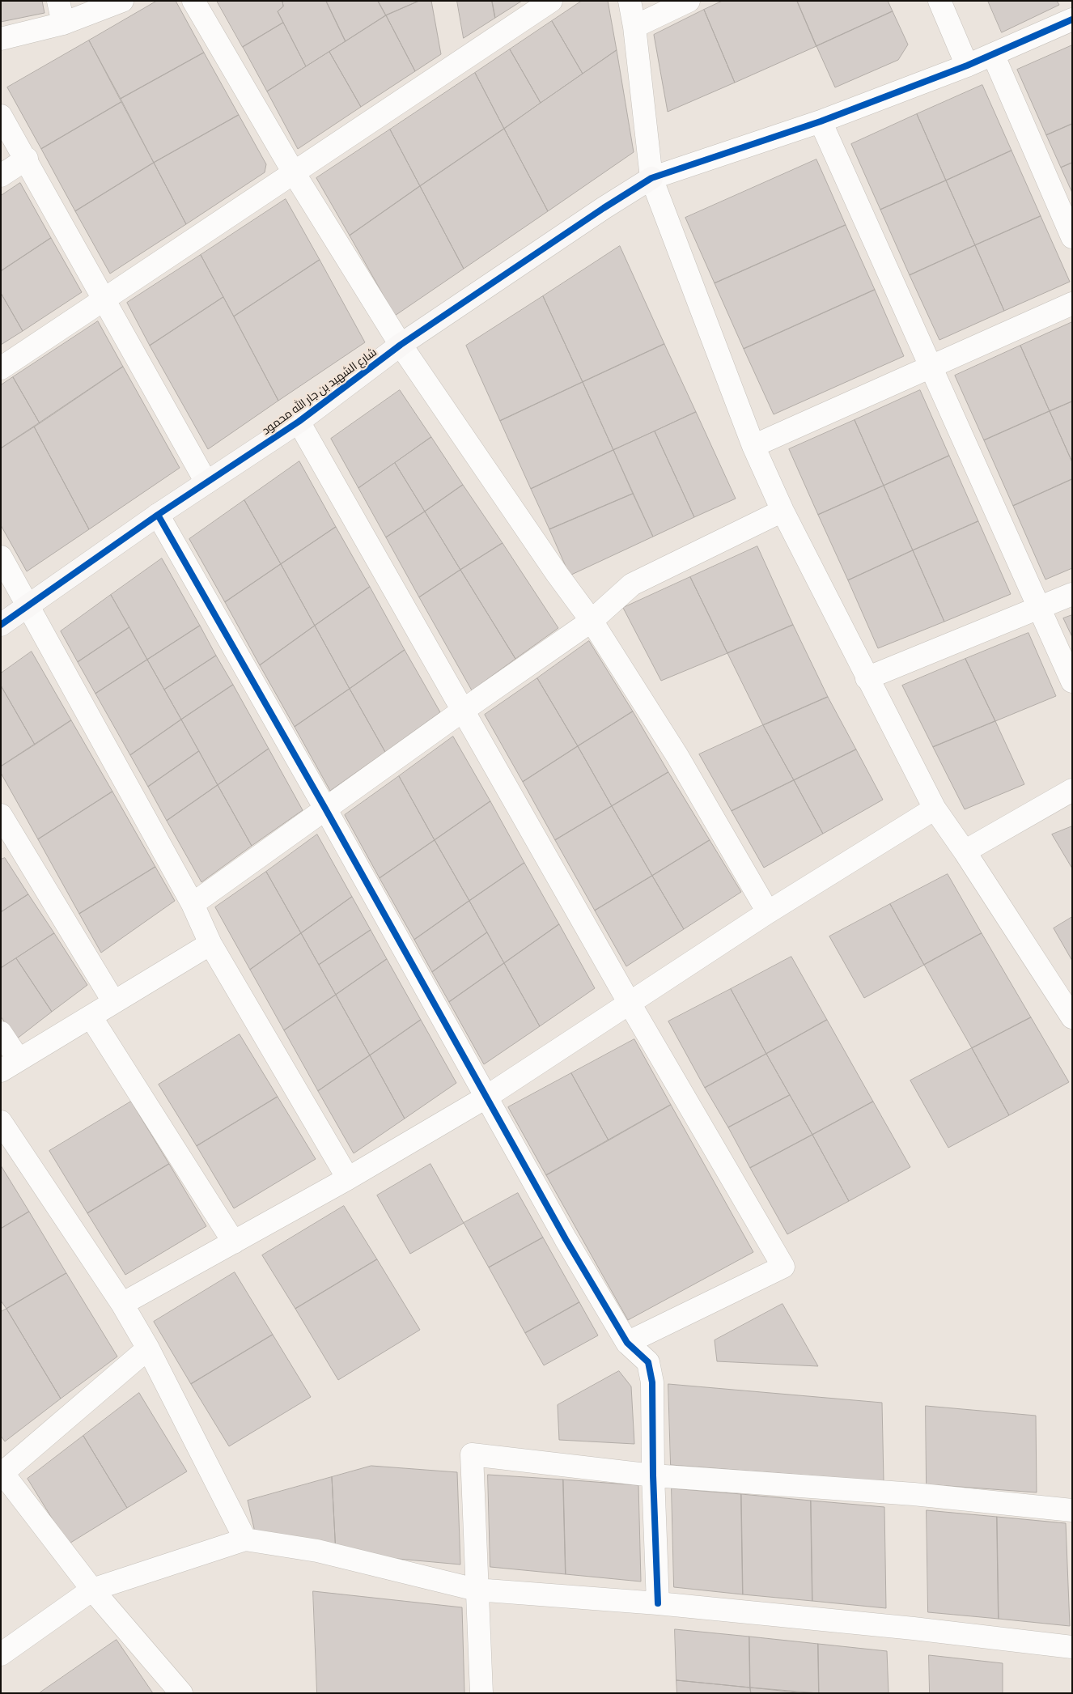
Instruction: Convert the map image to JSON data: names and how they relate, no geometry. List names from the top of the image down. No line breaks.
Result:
{"streets":{"street":["شارع الشهيد بن جار الله محمود"]}}
